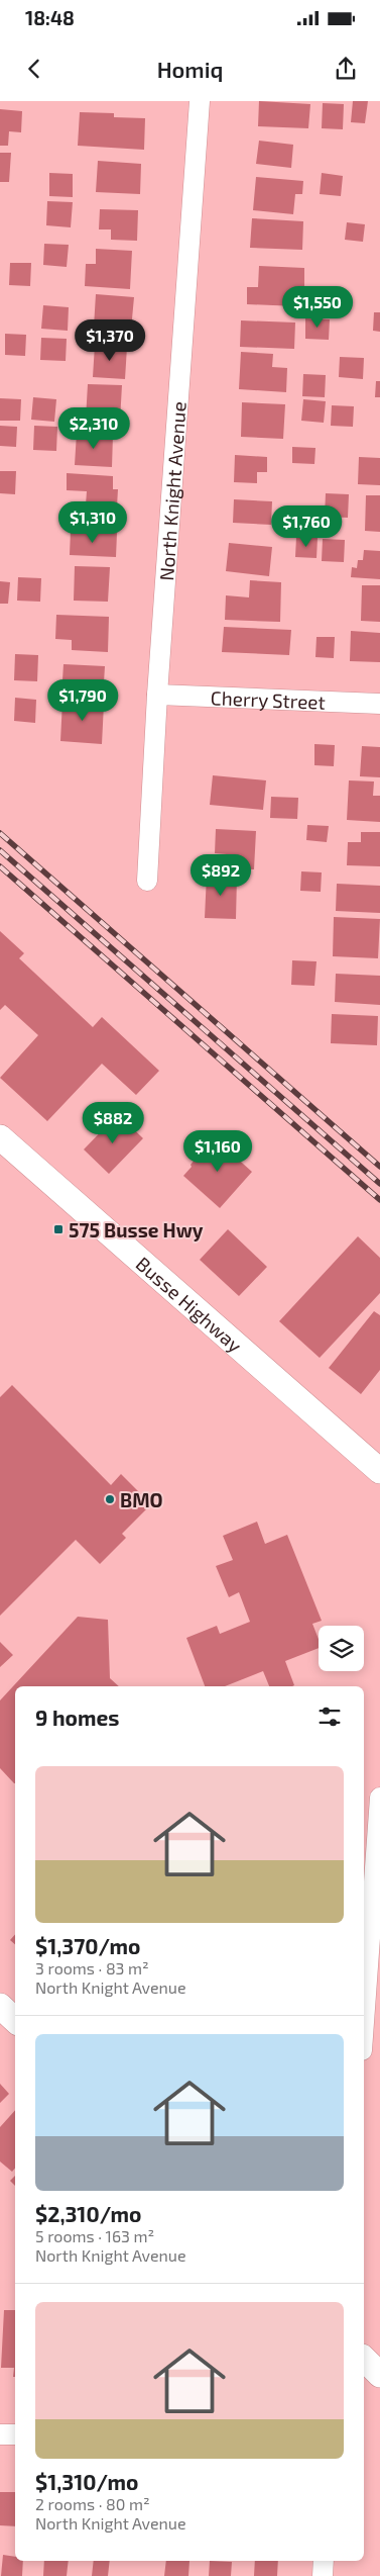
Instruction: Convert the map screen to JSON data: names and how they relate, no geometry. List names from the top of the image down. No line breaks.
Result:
{"streets":{"main road":["Busse Highway"],"street":["North Knight Avenue","Cherry Street"]},"crossings":[["North Knight Avenue","Cherry Street"]],"places":{"transit":["575 Busse Hwy"],"other":["BMO"]},"page":{"status":"18:48","header":"Homiq","price":["$1,550","$1,370","$2,310","$1,310","$1,760","$1,790","$892","$882","$1,160"],"heading":"9 homes","list":[{"name":"$1,370/mo","note":"3 rooms · 83 m² · North Knight Avenue"},{"name":"$2,310/mo","note":"5 rooms · 163 m² · North Knight Avenue"},{"name":"$1,310/mo","note":"2 rooms · 80 m² · North Knight Avenue"}]}}
